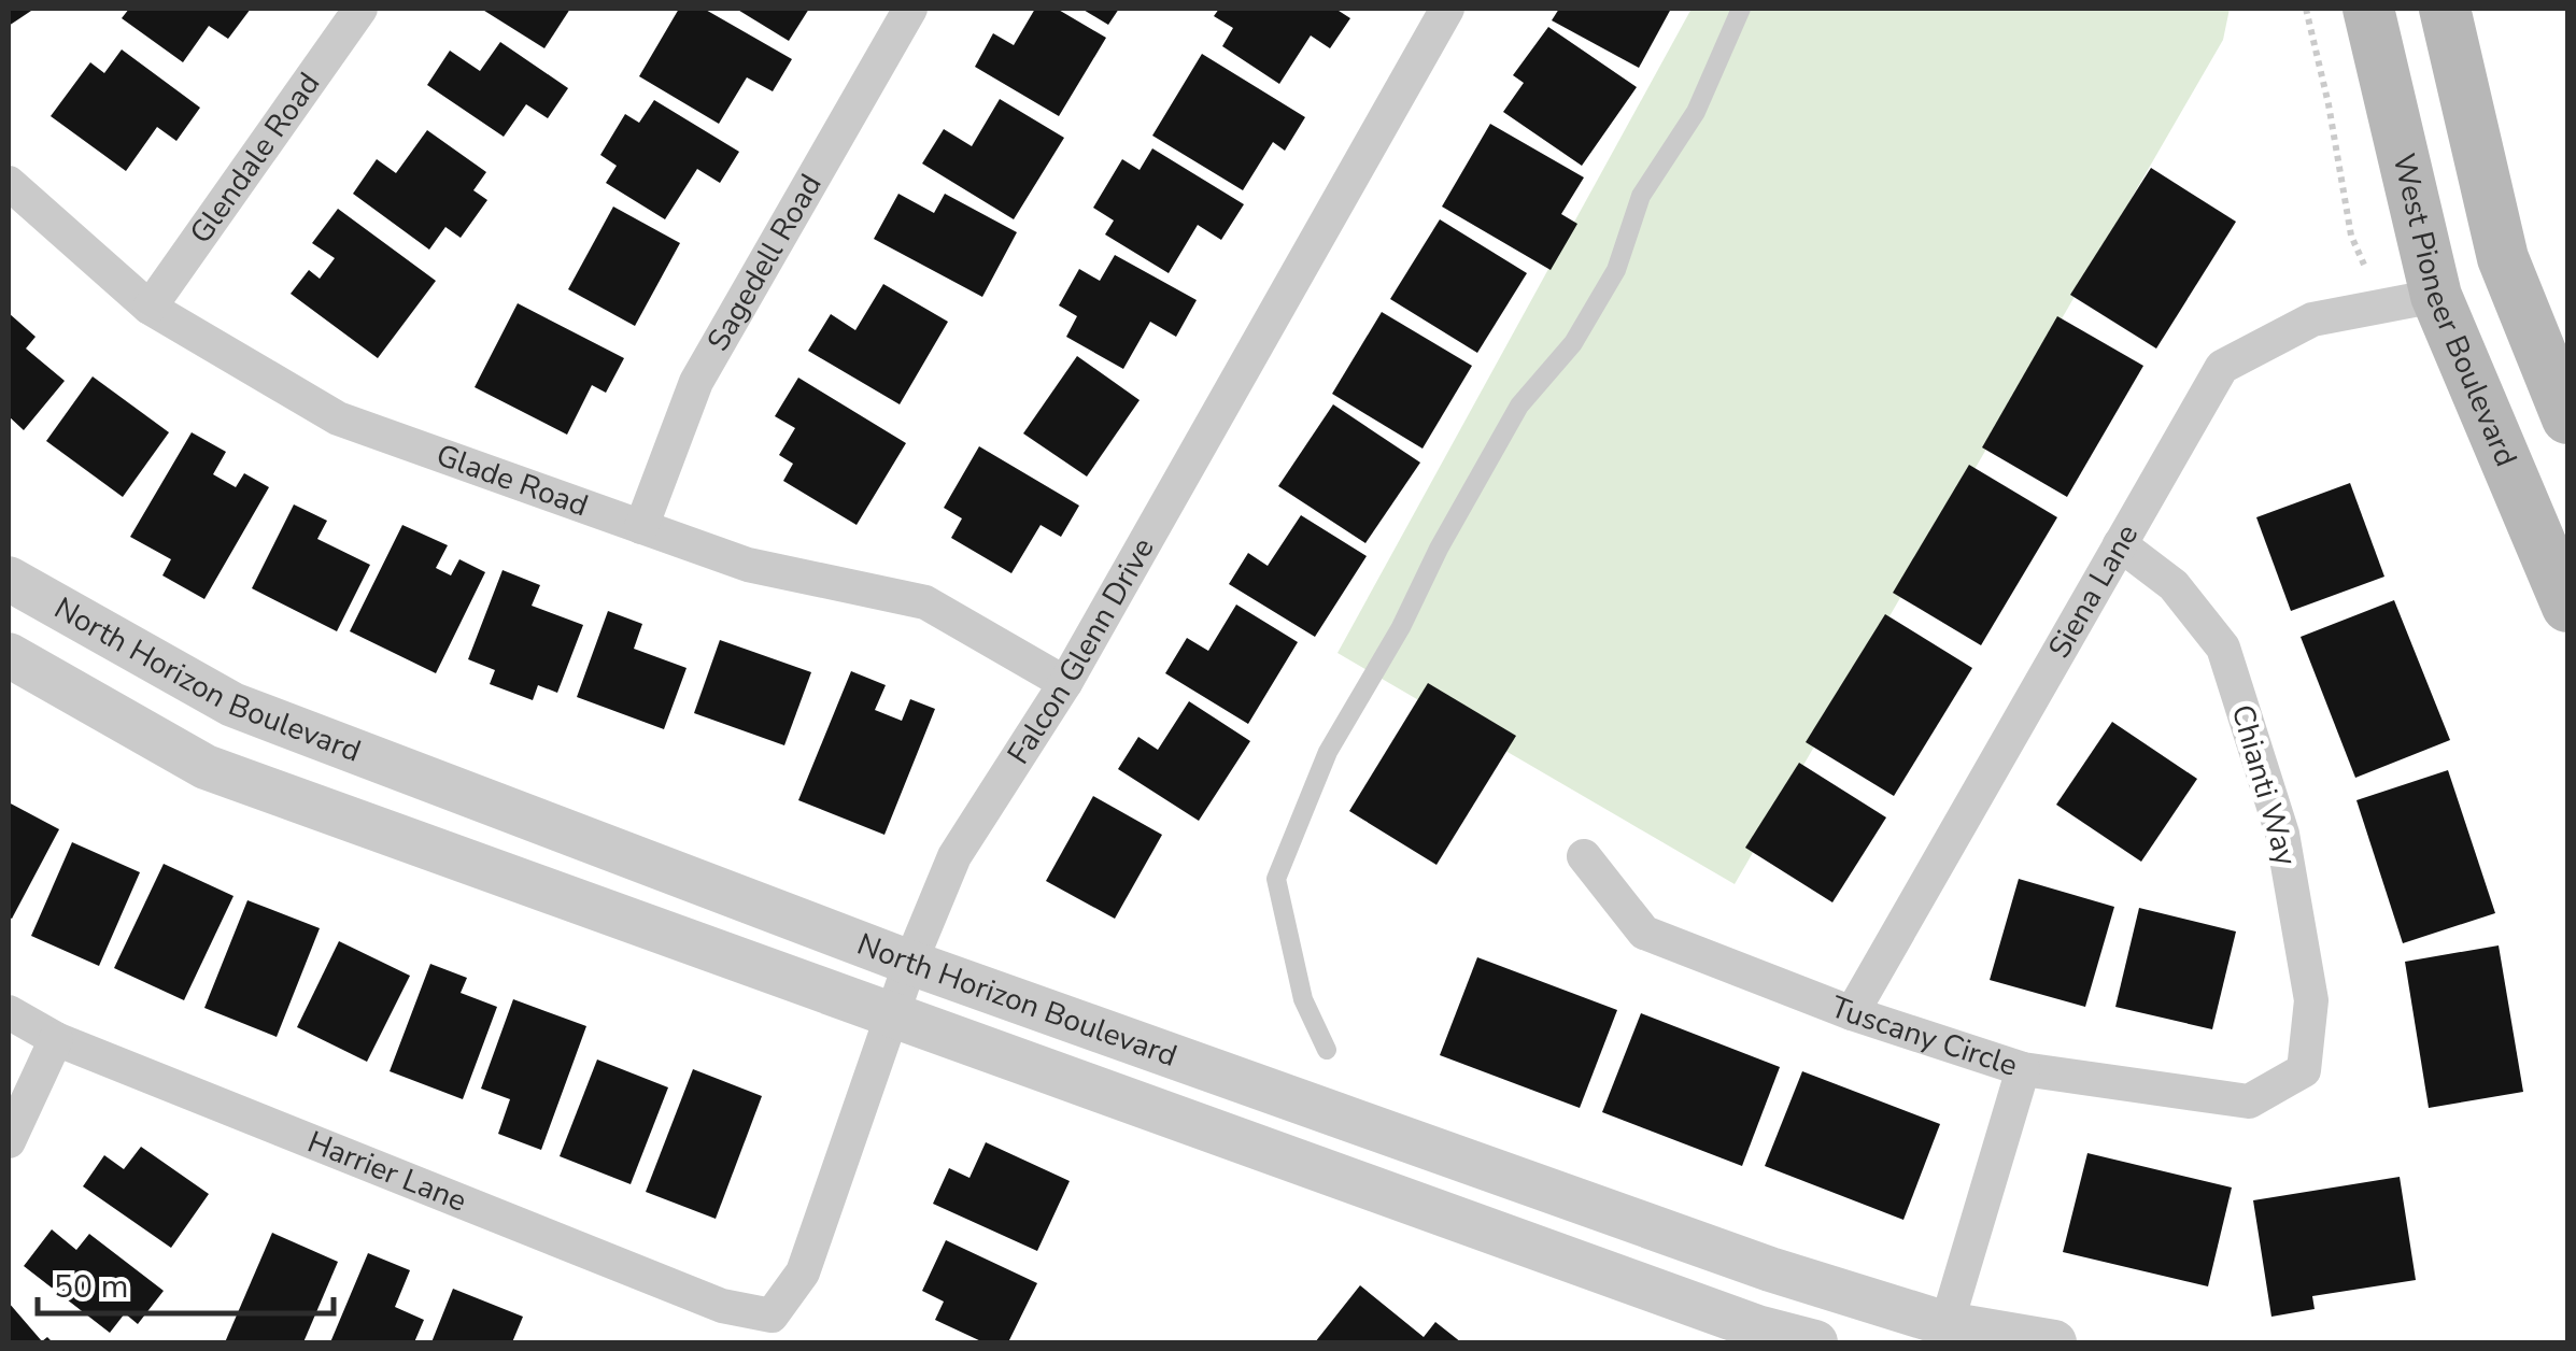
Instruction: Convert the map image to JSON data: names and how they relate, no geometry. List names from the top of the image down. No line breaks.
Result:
{"streets":{"main road":["West Pioneer Boulevard"],"street":["Glendale Road","Sagedell Road","Glade Road","Siena Lane","Falcon Glenn Drive","North Horizon Boulevard","Chianti Way","Tuscany Circle","Harrier Lane"]},"crossings":[["Glendale Road","Glade Road"],["Sagedell Road","Glade Road"],["West Pioneer Boulevard","Siena Lane"],["Glade Road","Falcon Glenn Drive"],["Siena Lane","Chianti Way"],["Siena Lane","Tuscany Circle"],["Falcon Glenn Drive","North Horizon Boulevard"],["Falcon Glenn Drive","Harrier Lane"],["Chianti Way","Tuscany Circle"]],"scale_bar":"50 m"}
